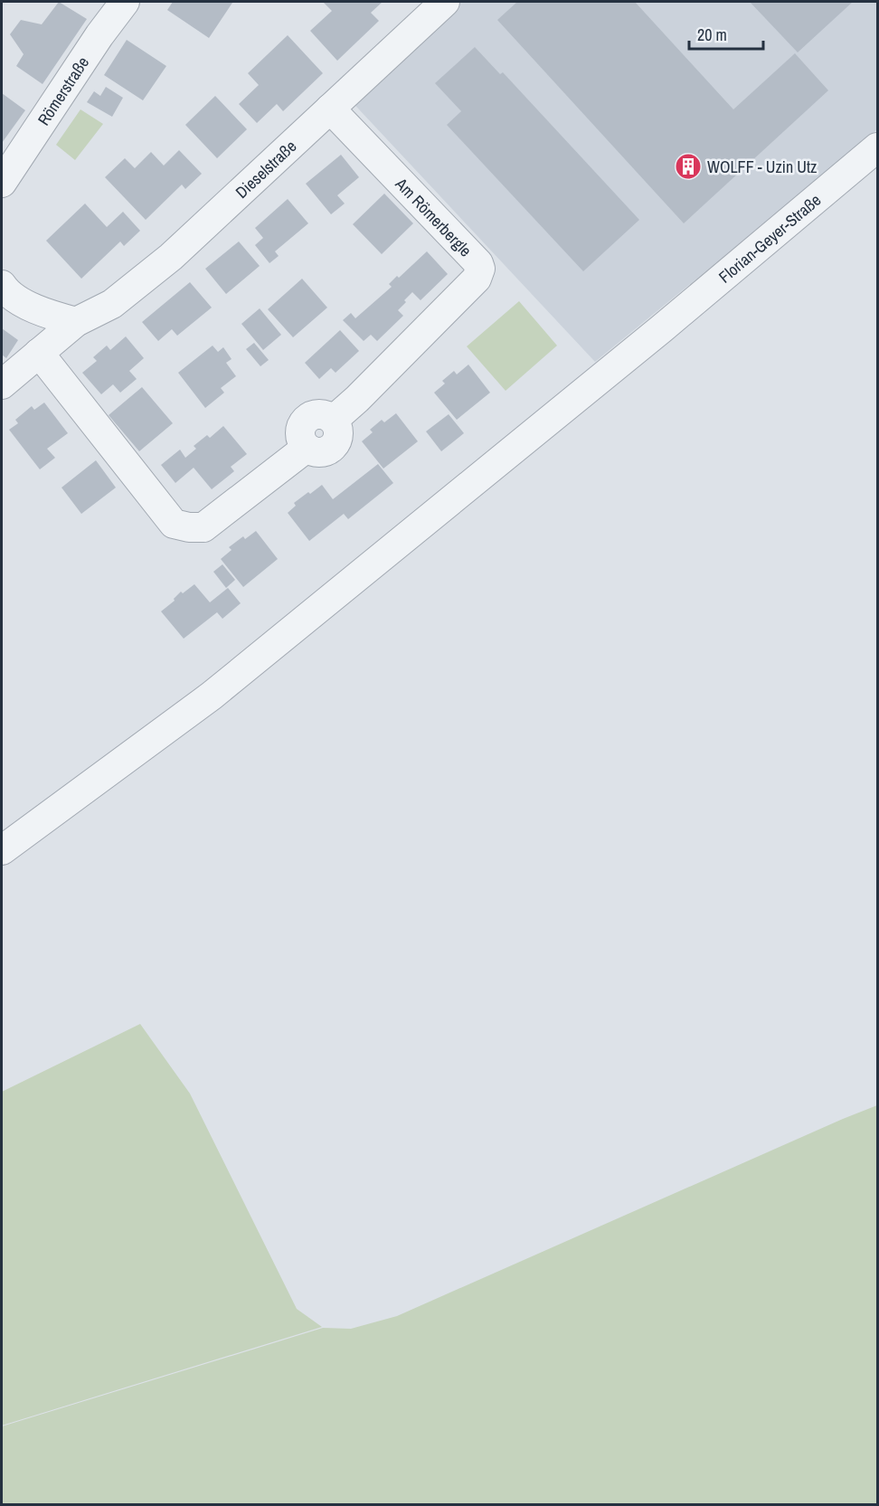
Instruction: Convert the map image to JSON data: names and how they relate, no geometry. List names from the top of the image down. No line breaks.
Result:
{"streets":{"street":["Römerstraße","Dieselstraße","Am Römerbergle","Florian-Geyer-Straße"]},"crossings":[["Dieselstraße","Am Römerbergle"]],"places":{"building":["WOLFF - Uzin Utz"]},"scale_bar":"20 m"}
